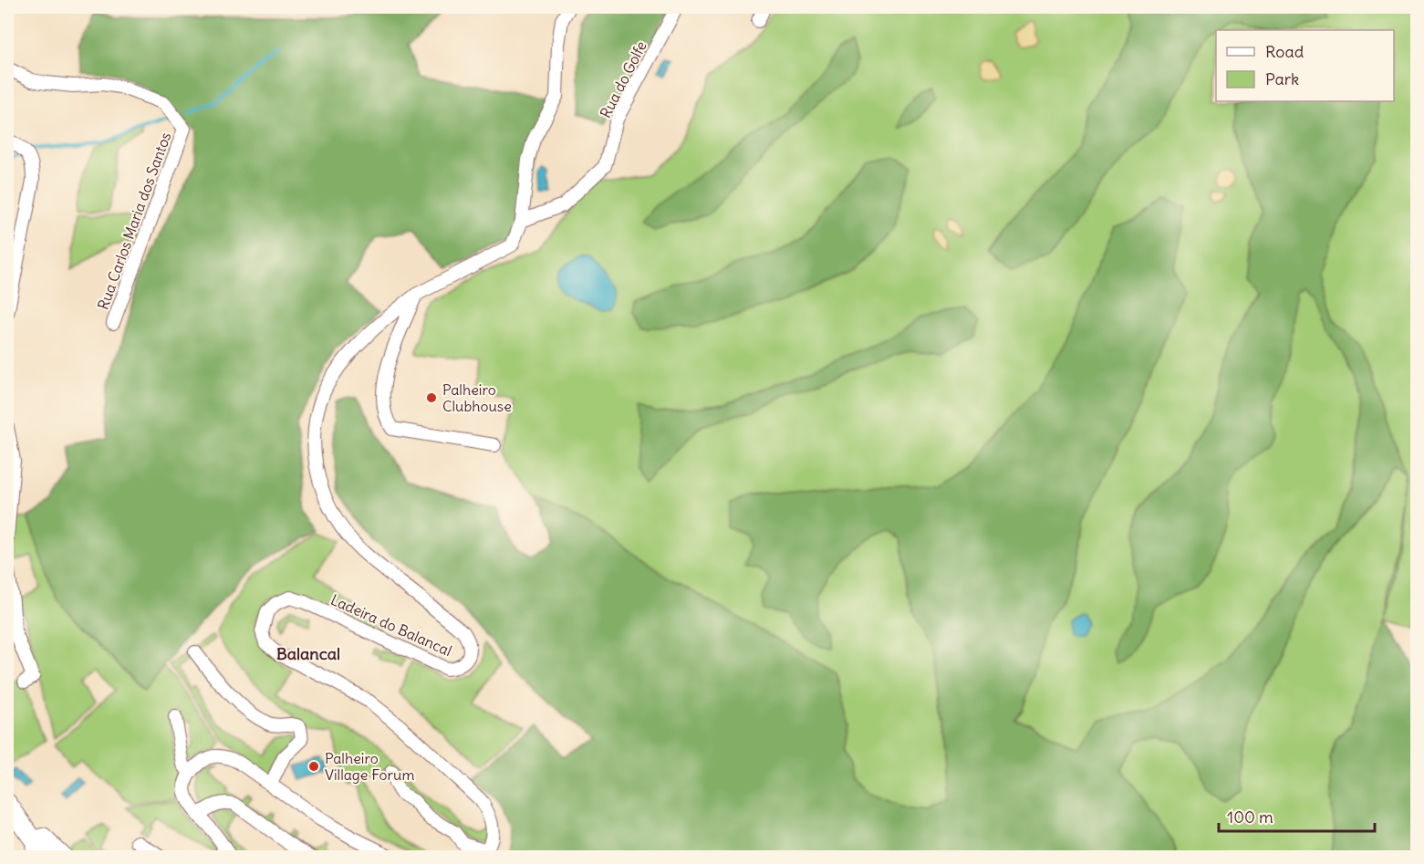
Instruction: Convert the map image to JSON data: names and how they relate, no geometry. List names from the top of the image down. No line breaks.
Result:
{"streets":{"street":["Rua do Golfe","Rua Carlos Maria dos Santos","Ladeira do Balancal"]},"districts":["Balancal"],"places":["Palheiro Clubhouse","Palheiro Village Forum"],"legend":["Road","Park"],"scale_bar":"100 m"}
